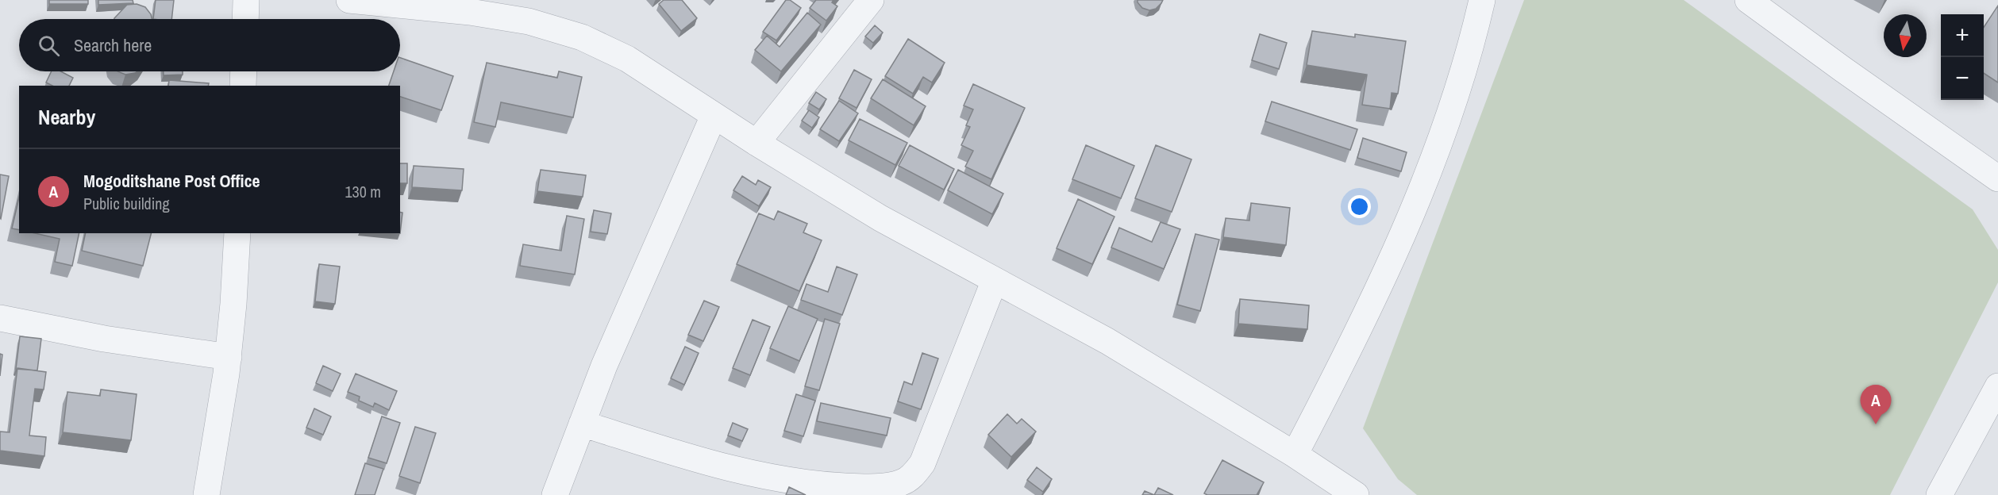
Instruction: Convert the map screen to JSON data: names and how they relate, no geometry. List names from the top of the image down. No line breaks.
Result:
{"north":"bottom","page":{"map_buttons":["+","−"],"search":"Search here","heading":"Nearby","list":[{"mark":"A","name":"Mogoditshane Post Office","note":"Public building","value":"130 m"}],"pins":"A"}}
